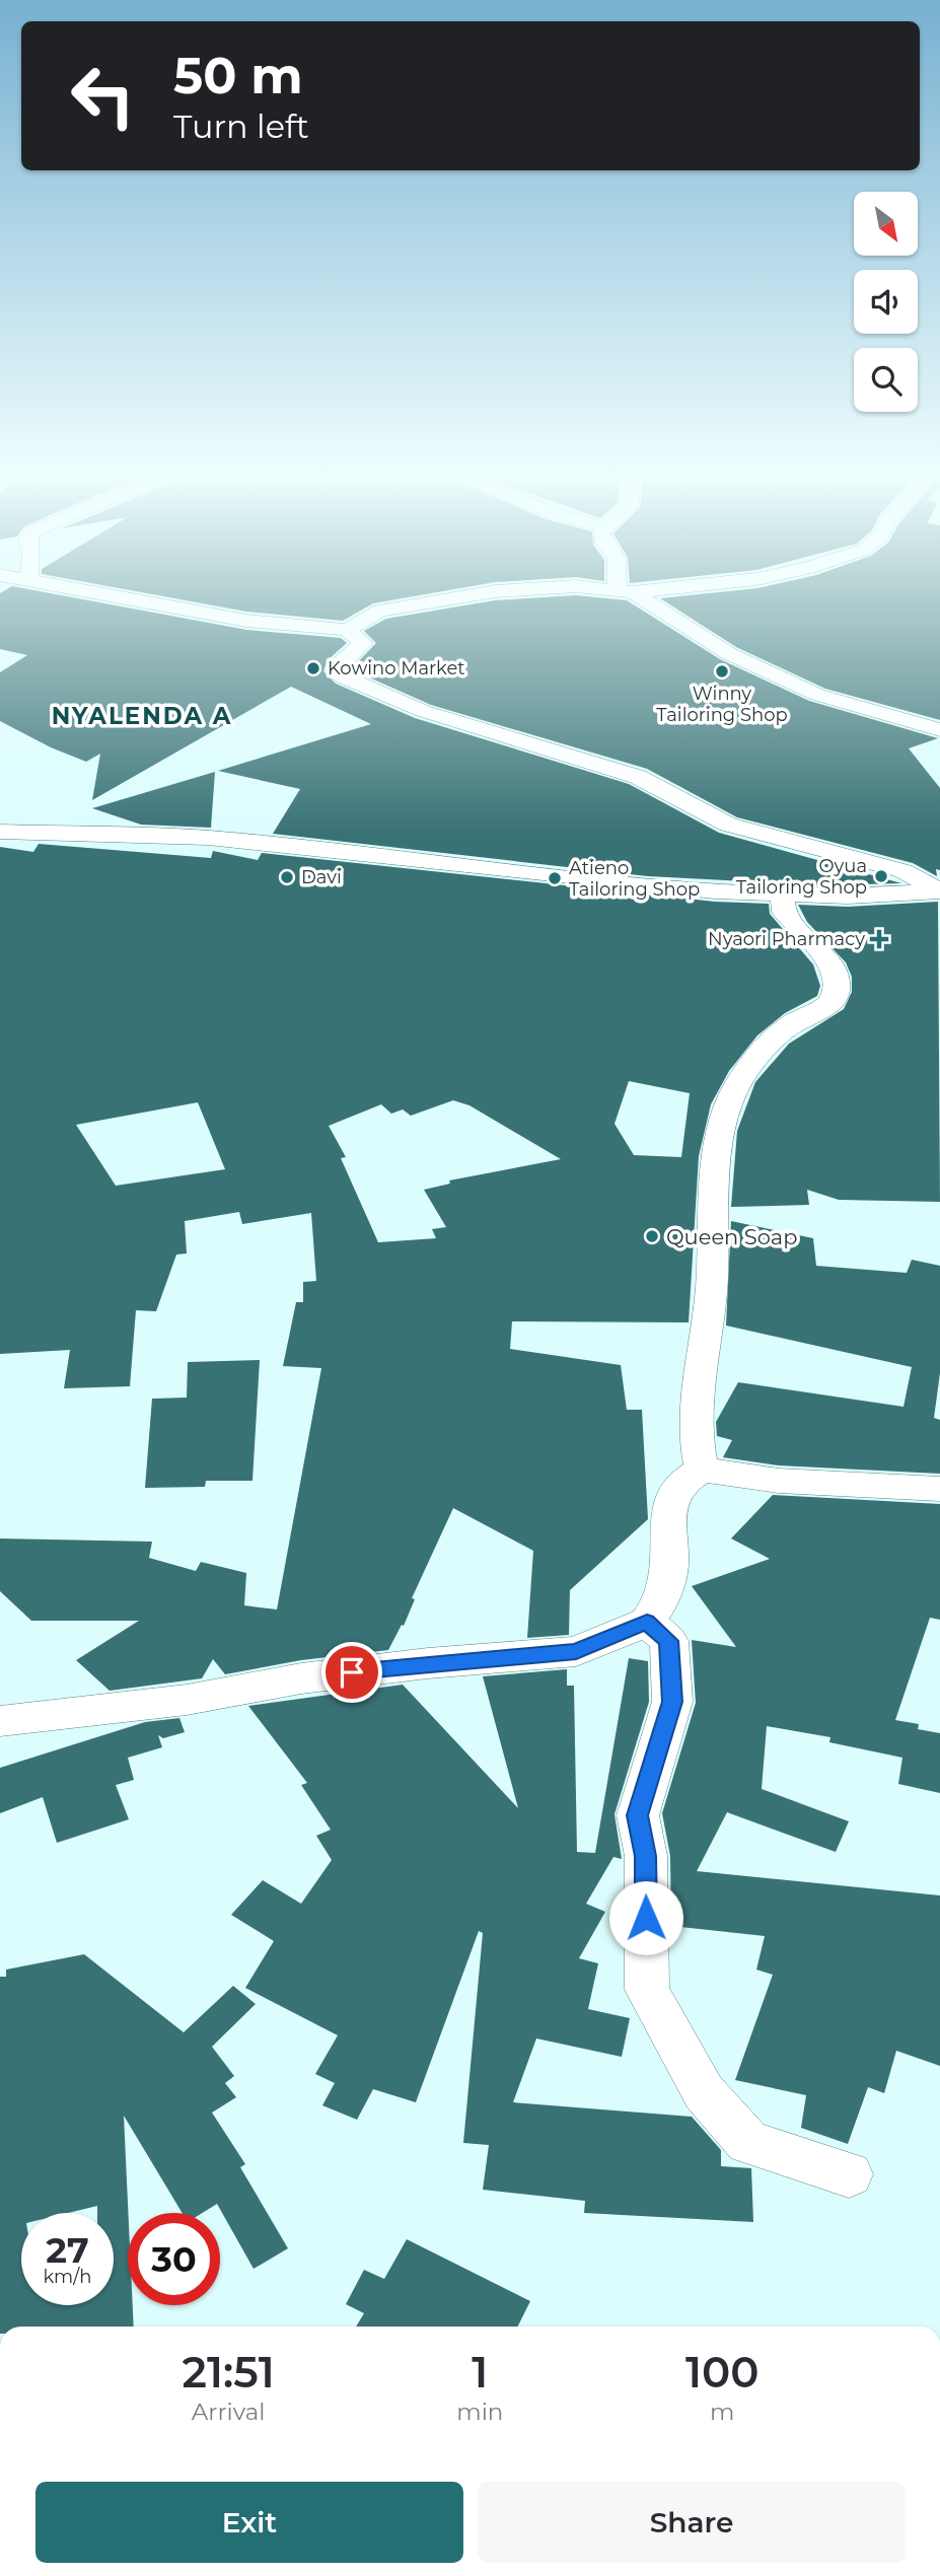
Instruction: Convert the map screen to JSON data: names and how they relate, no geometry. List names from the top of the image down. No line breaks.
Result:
{"districts":["NYALENDA A"],"places":{"other":["Kowino Market","Winny Tailoring Shop","Oyua Tailoring Shop","Davi","Atieno Tailoring Shop","Queen Soap"],"health":["Nyaori Pharmacy"]},"north":"bottom right","page":{"turn":["50 m","Turn left"],"speed":"27 km/h","limit":"30","eta":["21:51","Arrival","1","min","100","m"],"buttons":["Exit","Share"]}}
